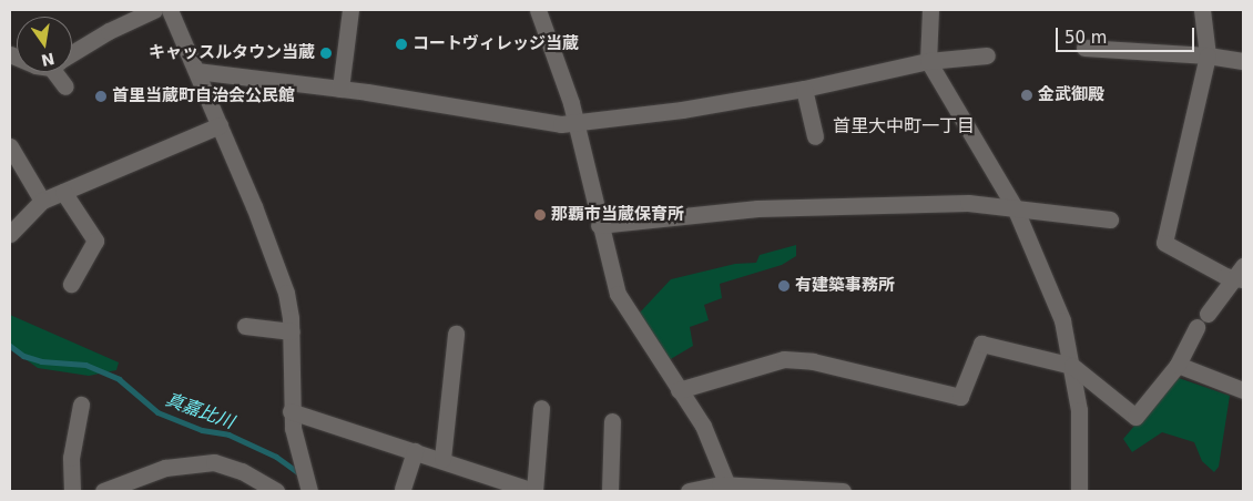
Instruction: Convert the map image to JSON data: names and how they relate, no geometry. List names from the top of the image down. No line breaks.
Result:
{"districts":["首里大中町一丁目"],"water":["真嘉比川"],"places":["コートヴィレッジ当蔵","キャッスルタウン当蔵","金武御殿","首里当蔵町自治会公民館","那覇市当蔵保育所","有建築事務所"],"scale_bar":"50 m","north":"bottom"}
